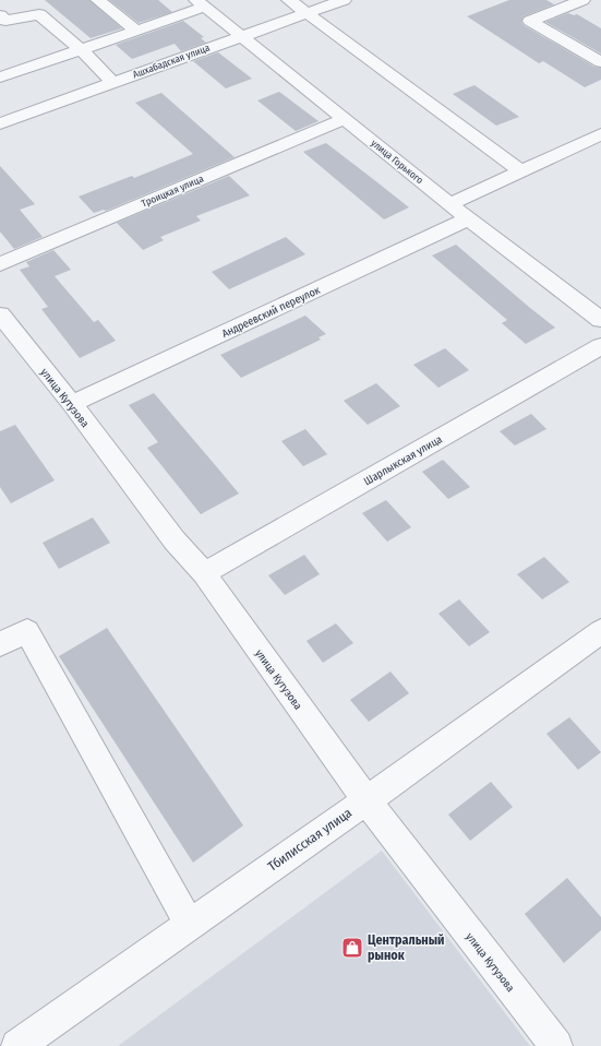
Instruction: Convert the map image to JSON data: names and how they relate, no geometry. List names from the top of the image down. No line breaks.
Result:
{"streets":{"street":["Ашхабадская улица","улица Горького","Троицкая улица","Андреевский переулок","улица Кутузова","Шарлыкская улица","Тбилисская улица"]},"crossings":[["Ашхабадская улица","улица Горького"],["улица Горького","Троицкая улица"],["улица Горького","Андреевский переулок"],["Андреевский переулок","улица Кутузова"],["улица Кутузова","Шарлыкская улица"],["улица Кутузова","Тбилисская улица"]],"places":{"shop":["Центральный рынок"]}}
